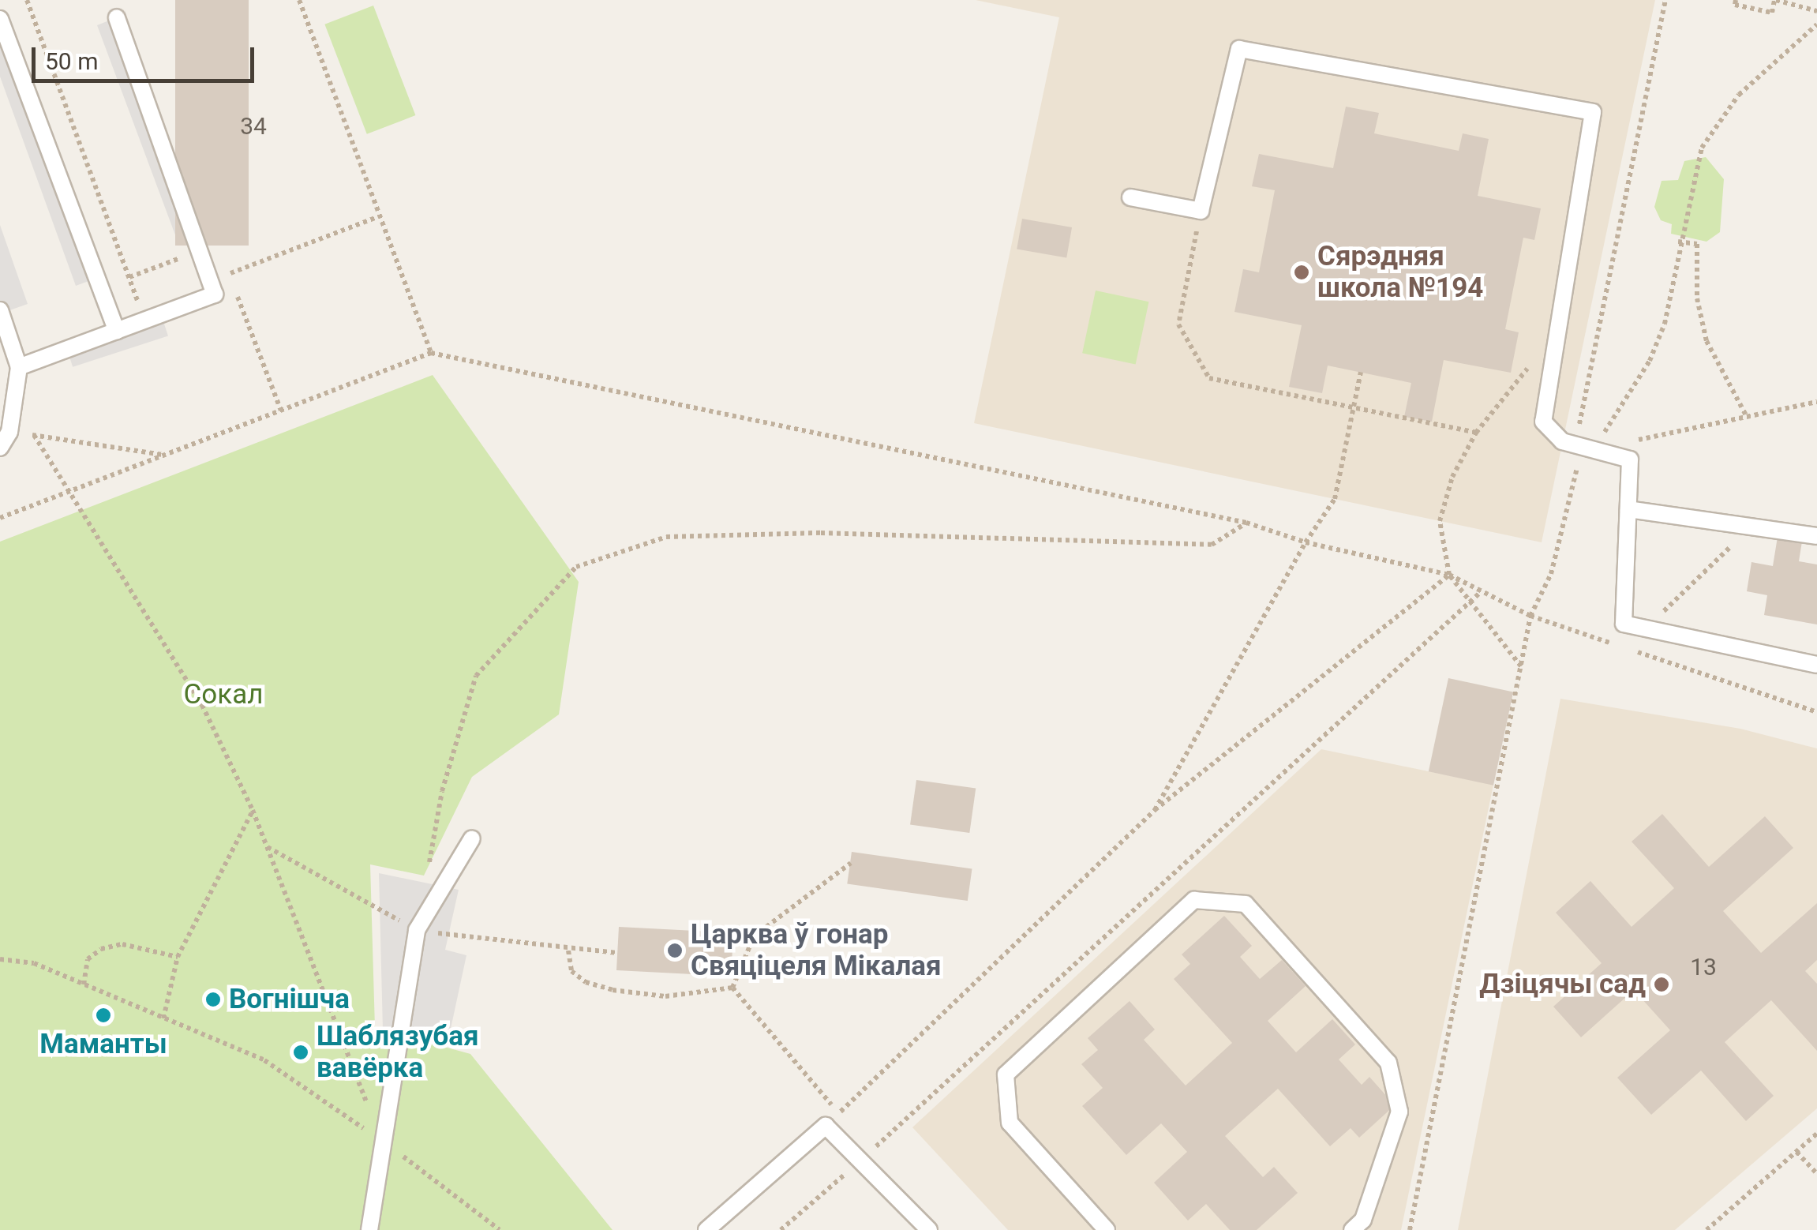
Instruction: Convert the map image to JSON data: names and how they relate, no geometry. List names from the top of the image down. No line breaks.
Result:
{"parks":["Сокал"],"places":["Сярэдняя школа №194","Царква ў гонар Свяціцеля Мікалая","Дзіцячы сад","Вогнішча","Маманты","Шаблязубая вавёрка"],"house_numbers":["34","13"],"scale_bar":"50 m"}
